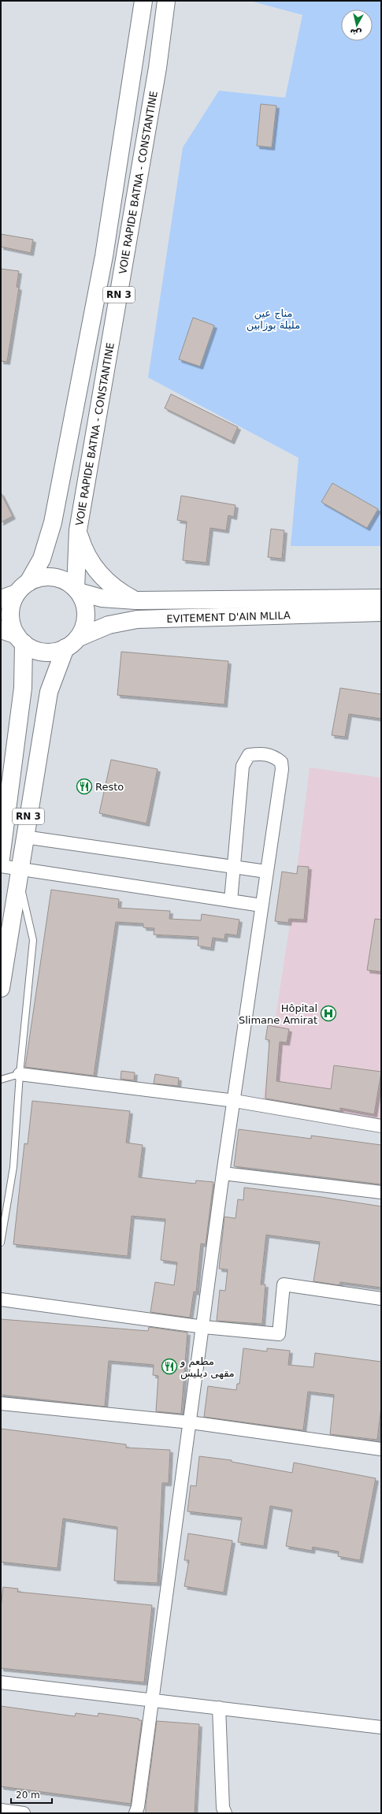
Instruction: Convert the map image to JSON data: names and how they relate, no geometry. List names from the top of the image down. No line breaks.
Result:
{"streets":{"main road":["VOIE RAPIDE BATNA - CONSTANTINE","RN 3","EVITEMENT D'AIN MLILA"]},"crossings":[["VOIE RAPIDE BATNA - CONSTANTINE","RN 3"],["VOIE RAPIDE BATNA - CONSTANTINE","EVITEMENT D'AIN MLILA"],["RN 3","EVITEMENT D'AIN MLILA"]],"parks":["مناج عين مليلة بوزابين"],"places":{"restaurant":["Resto","مطعم و مقهى ديليس"],"hospital":["Hôpital Slimane Amirat"]},"scale_bar":"20 m","north":"bottom"}
